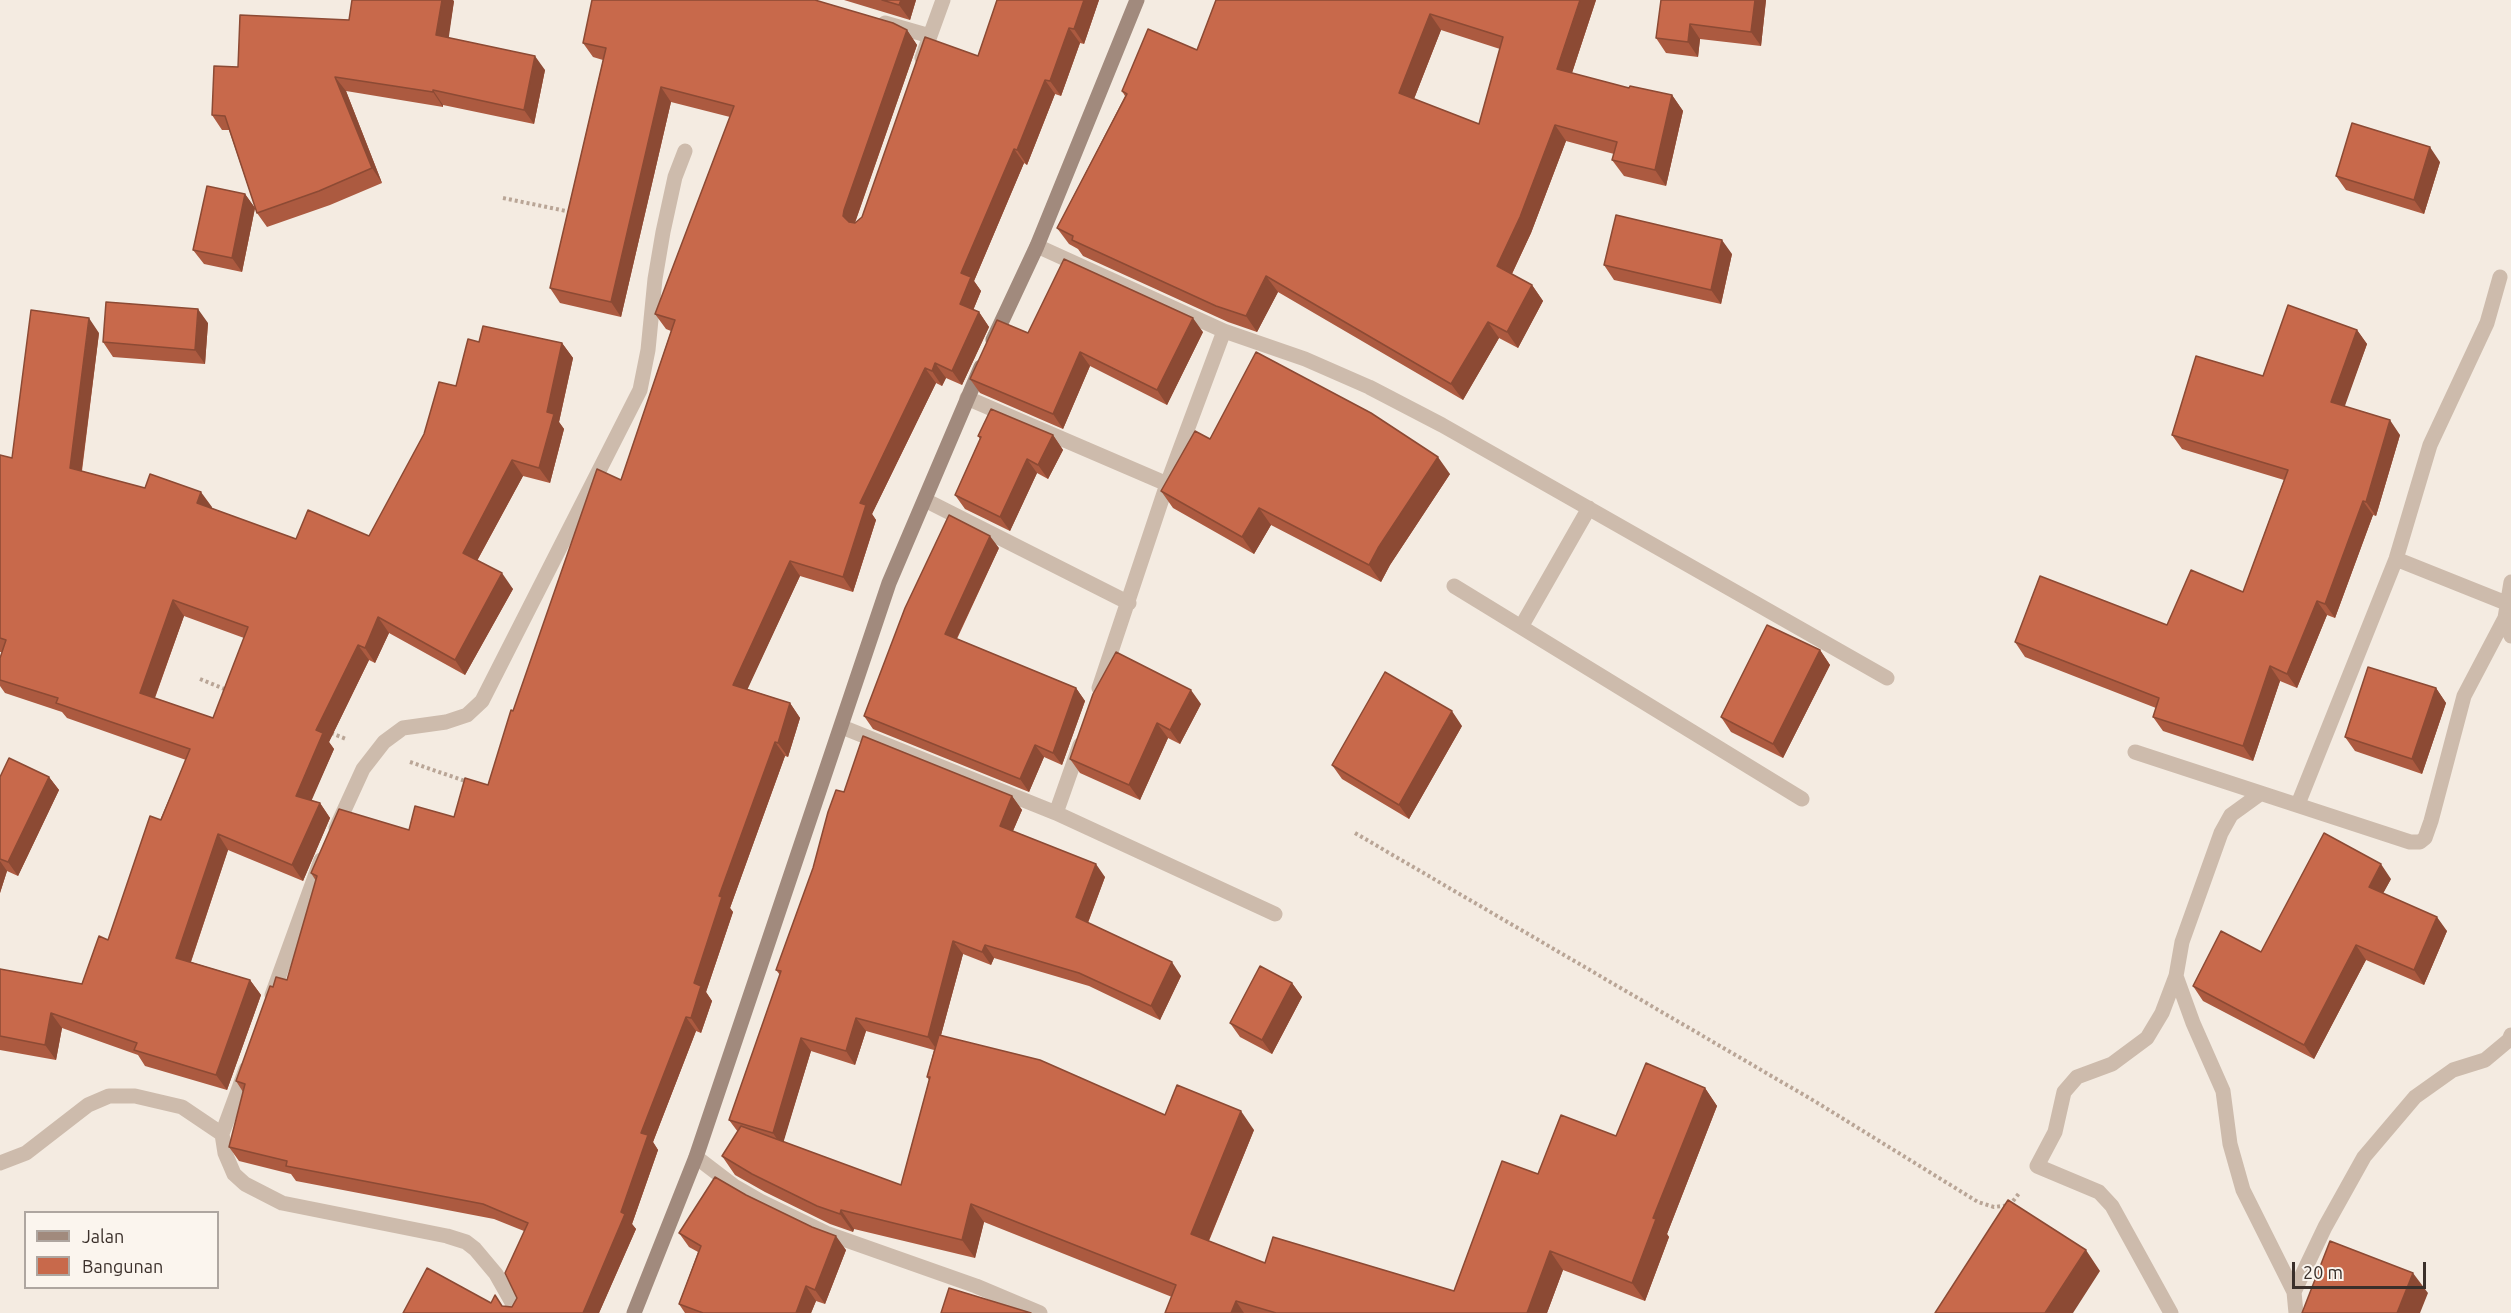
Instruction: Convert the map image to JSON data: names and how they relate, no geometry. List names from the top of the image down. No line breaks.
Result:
{"legend":["Jalan","Bangunan"],"scale_bar":"20 m"}
